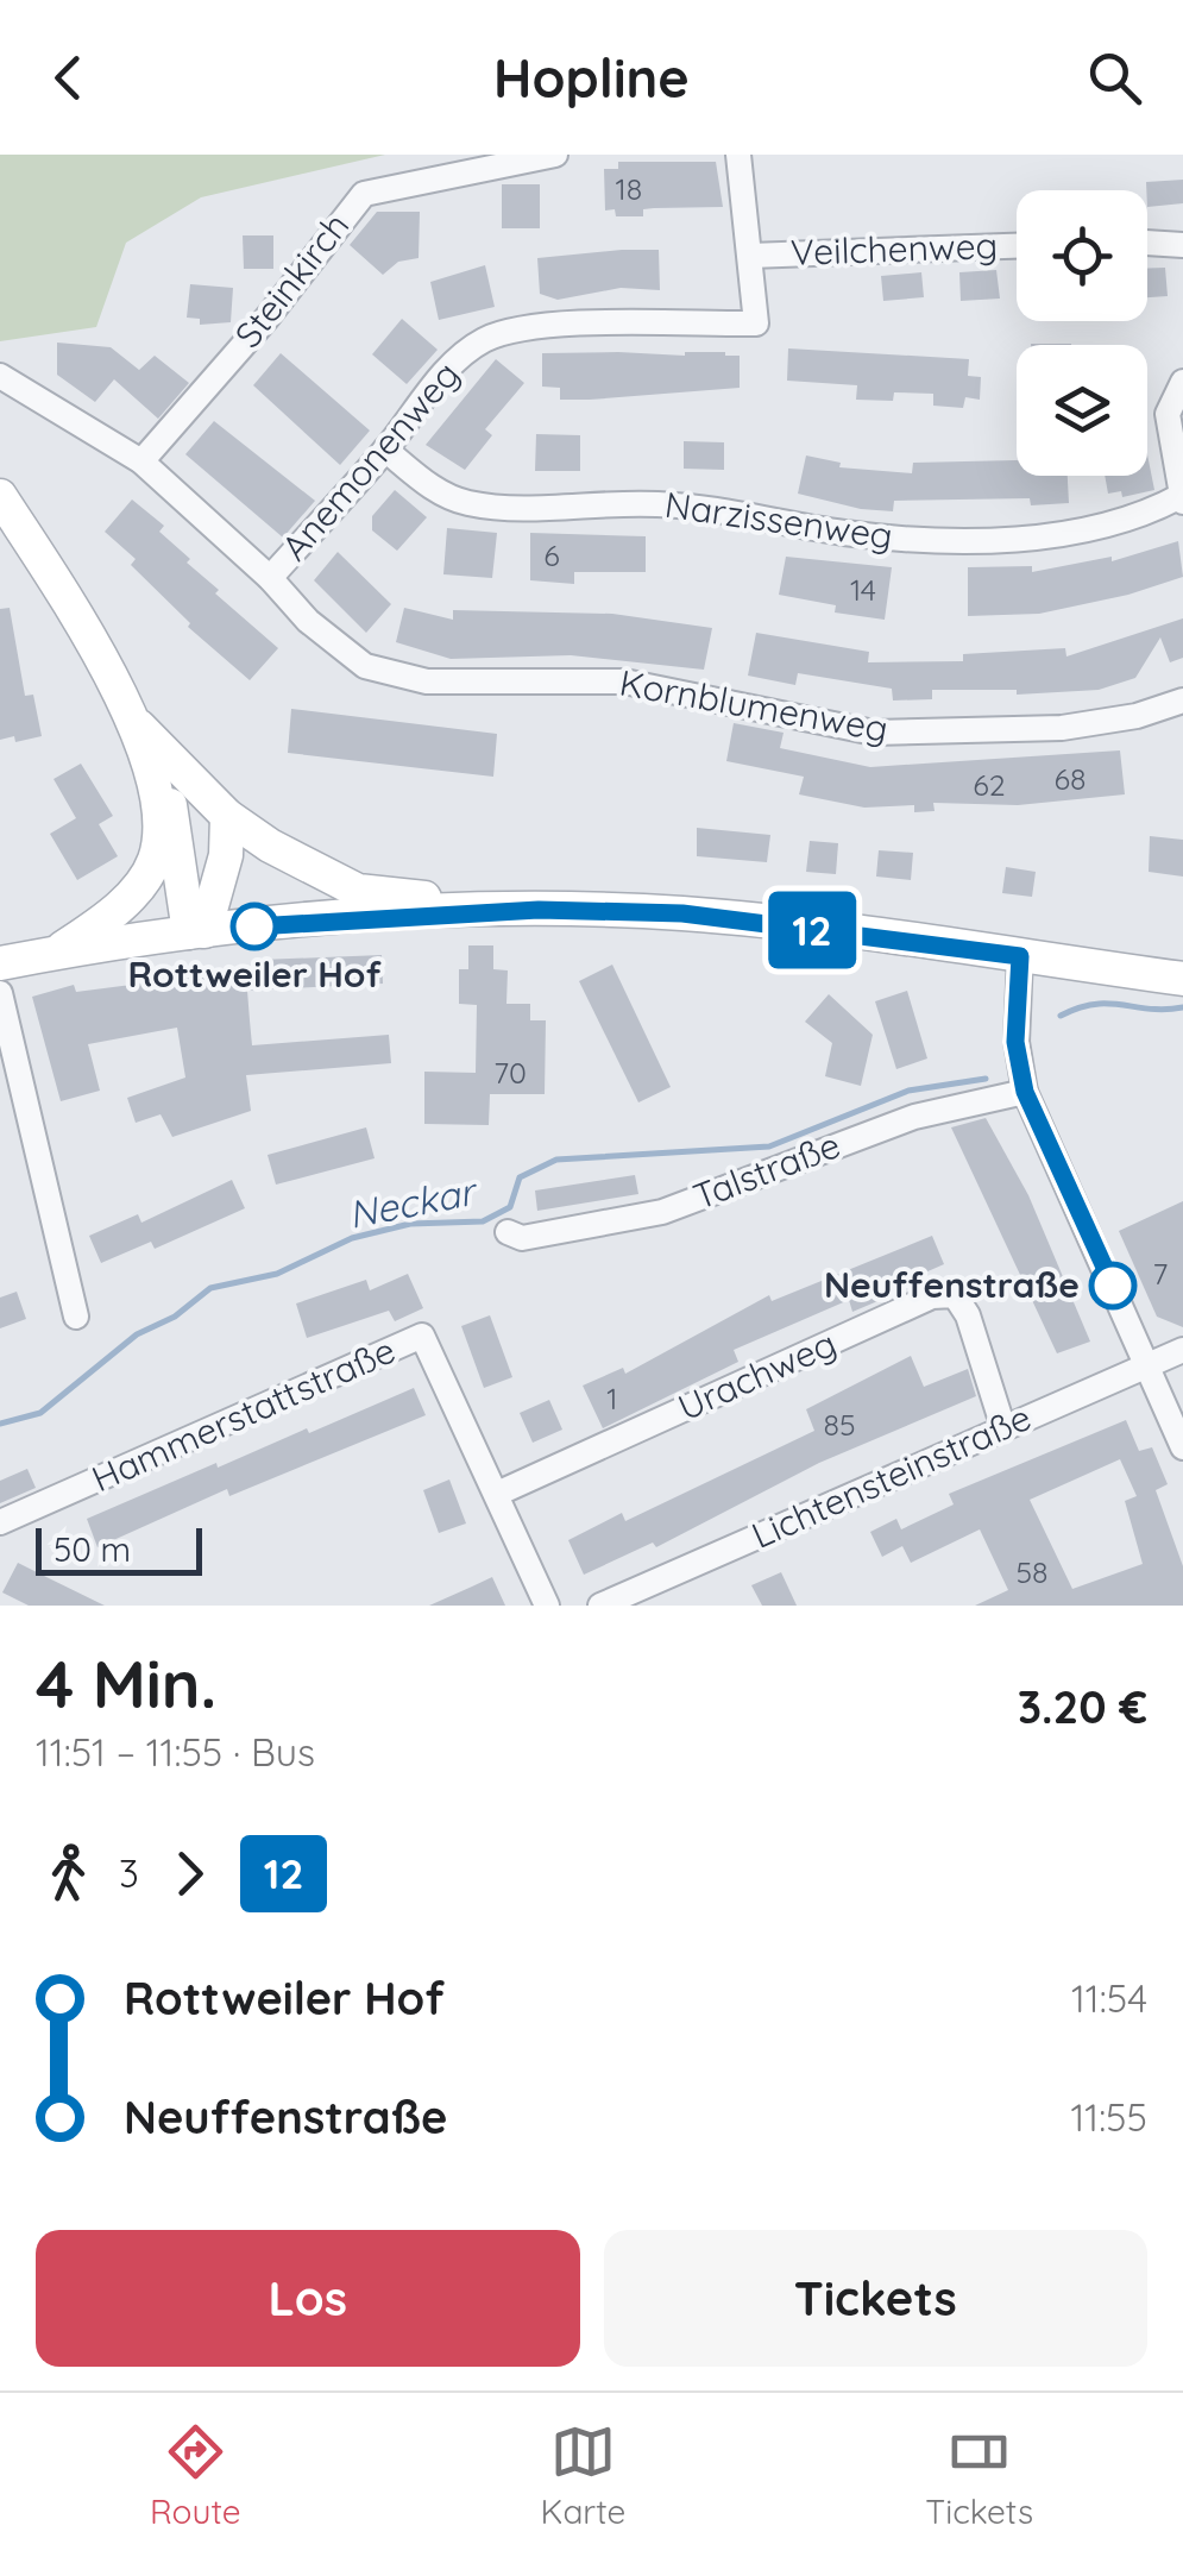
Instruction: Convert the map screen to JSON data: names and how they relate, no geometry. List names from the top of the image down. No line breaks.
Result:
{"streets":{"street":["Veilchenweg","Steinkirch","Anemonenweg","Narzissenweg","Kornblumenweg","Talstraße","Urachweg","Hammerstattstraße","Lichtensteinstraße"]},"crossings":[["Veilchenweg","Anemonenweg"],["Steinkirch","Kornblumenweg"],["Anemonenweg","Narzissenweg"],["Anemonenweg","Kornblumenweg"],["Urachweg","Hammerstattstraße"],["Urachweg","Lichtensteinstraße"]],"water":["Neckar"],"places":["Rottweiler Hof","Neuffenstraße"],"lines":["bus line 12"],"house_numbers":["18","6","14","68","62","70","7","1","85","58"],"scale_bar":"50 m","page":{"header":"Hopline","on_map":"12","scale":"50 m","heading":["4 Min.","11:51 – 11:55 · Bus","3.20 €"],"legs":["3","12"],"list":[{"name":"Rottweiler Hof","value":"11:54"},{"name":"Neuffenstraße","value":"11:55"}],"buttons":["Los","Tickets"],"tabs":["Route","Karte","Tickets"]}}
